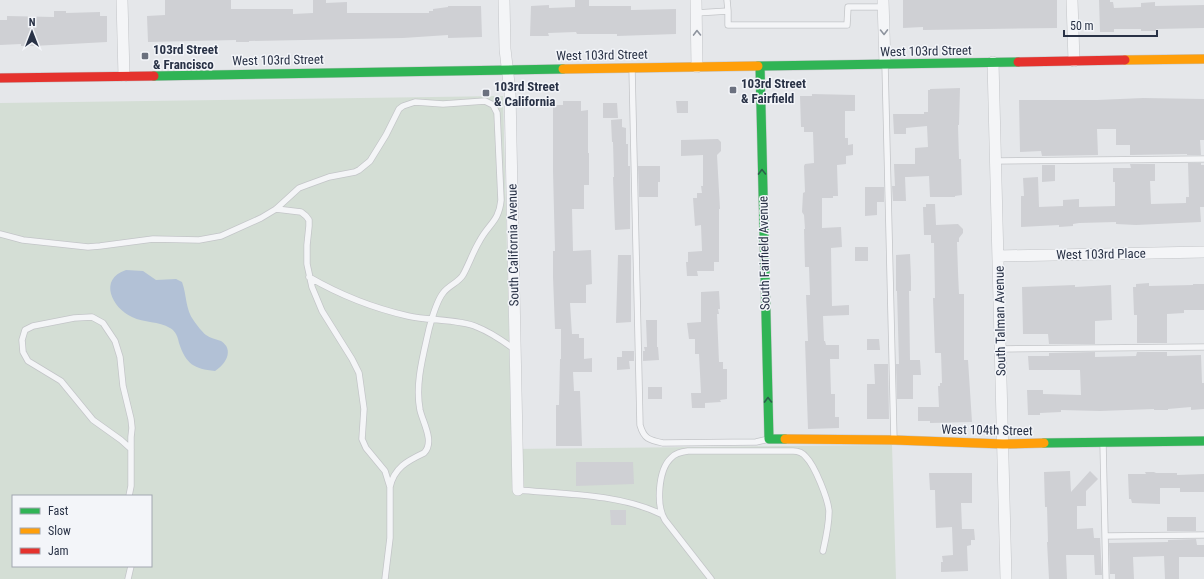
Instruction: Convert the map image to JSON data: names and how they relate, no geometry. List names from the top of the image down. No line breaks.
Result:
{"streets":{"main road":["West 103rd Street","South Fairfield Avenue","West 104th Street"],"street":["South California Avenue","West 103rd Place","South Talman Avenue"]},"crossings":[["West 103rd Street","South California Avenue"],["West 103rd Street","South Fairfield Avenue"],["West 103rd Street","South Talman Avenue"],["South Fairfield Avenue","West 104th Street"],["West 103rd Place","South Talman Avenue"],["South Talman Avenue","West 104th Street"]],"one_way":["South Fairfield Avenue"],"places":{"transit":["103rd Street & Francisco","103rd Street & Fairfield","103rd Street & California"]},"legend":["Fast","Slow","Jam"],"scale_bar":"50 m","north":"top"}
